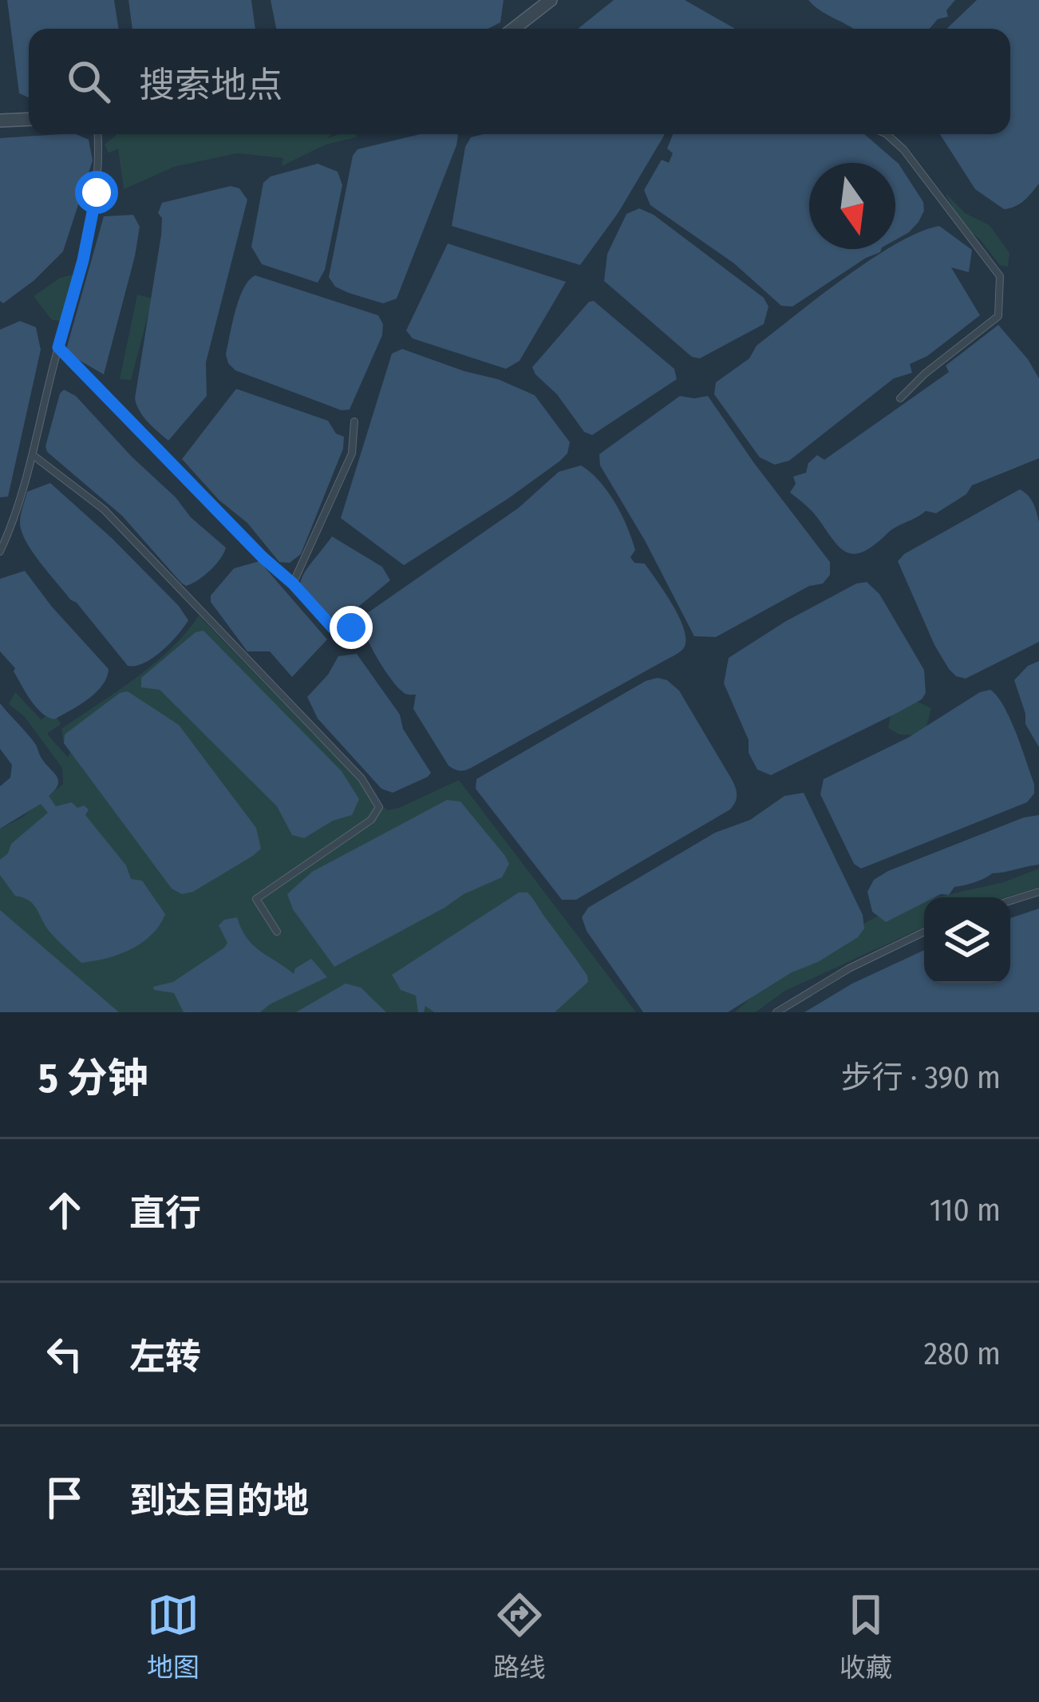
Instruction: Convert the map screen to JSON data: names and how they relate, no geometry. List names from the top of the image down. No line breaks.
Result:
{"north":"bottom","page":{"search":"搜索地点","heading":["5 分钟","步行 · 390 m"],"list":[["直行","110 m"],["左转","280 m"],"到达目的地"],"nav":["地图","路线","收藏"]}}
